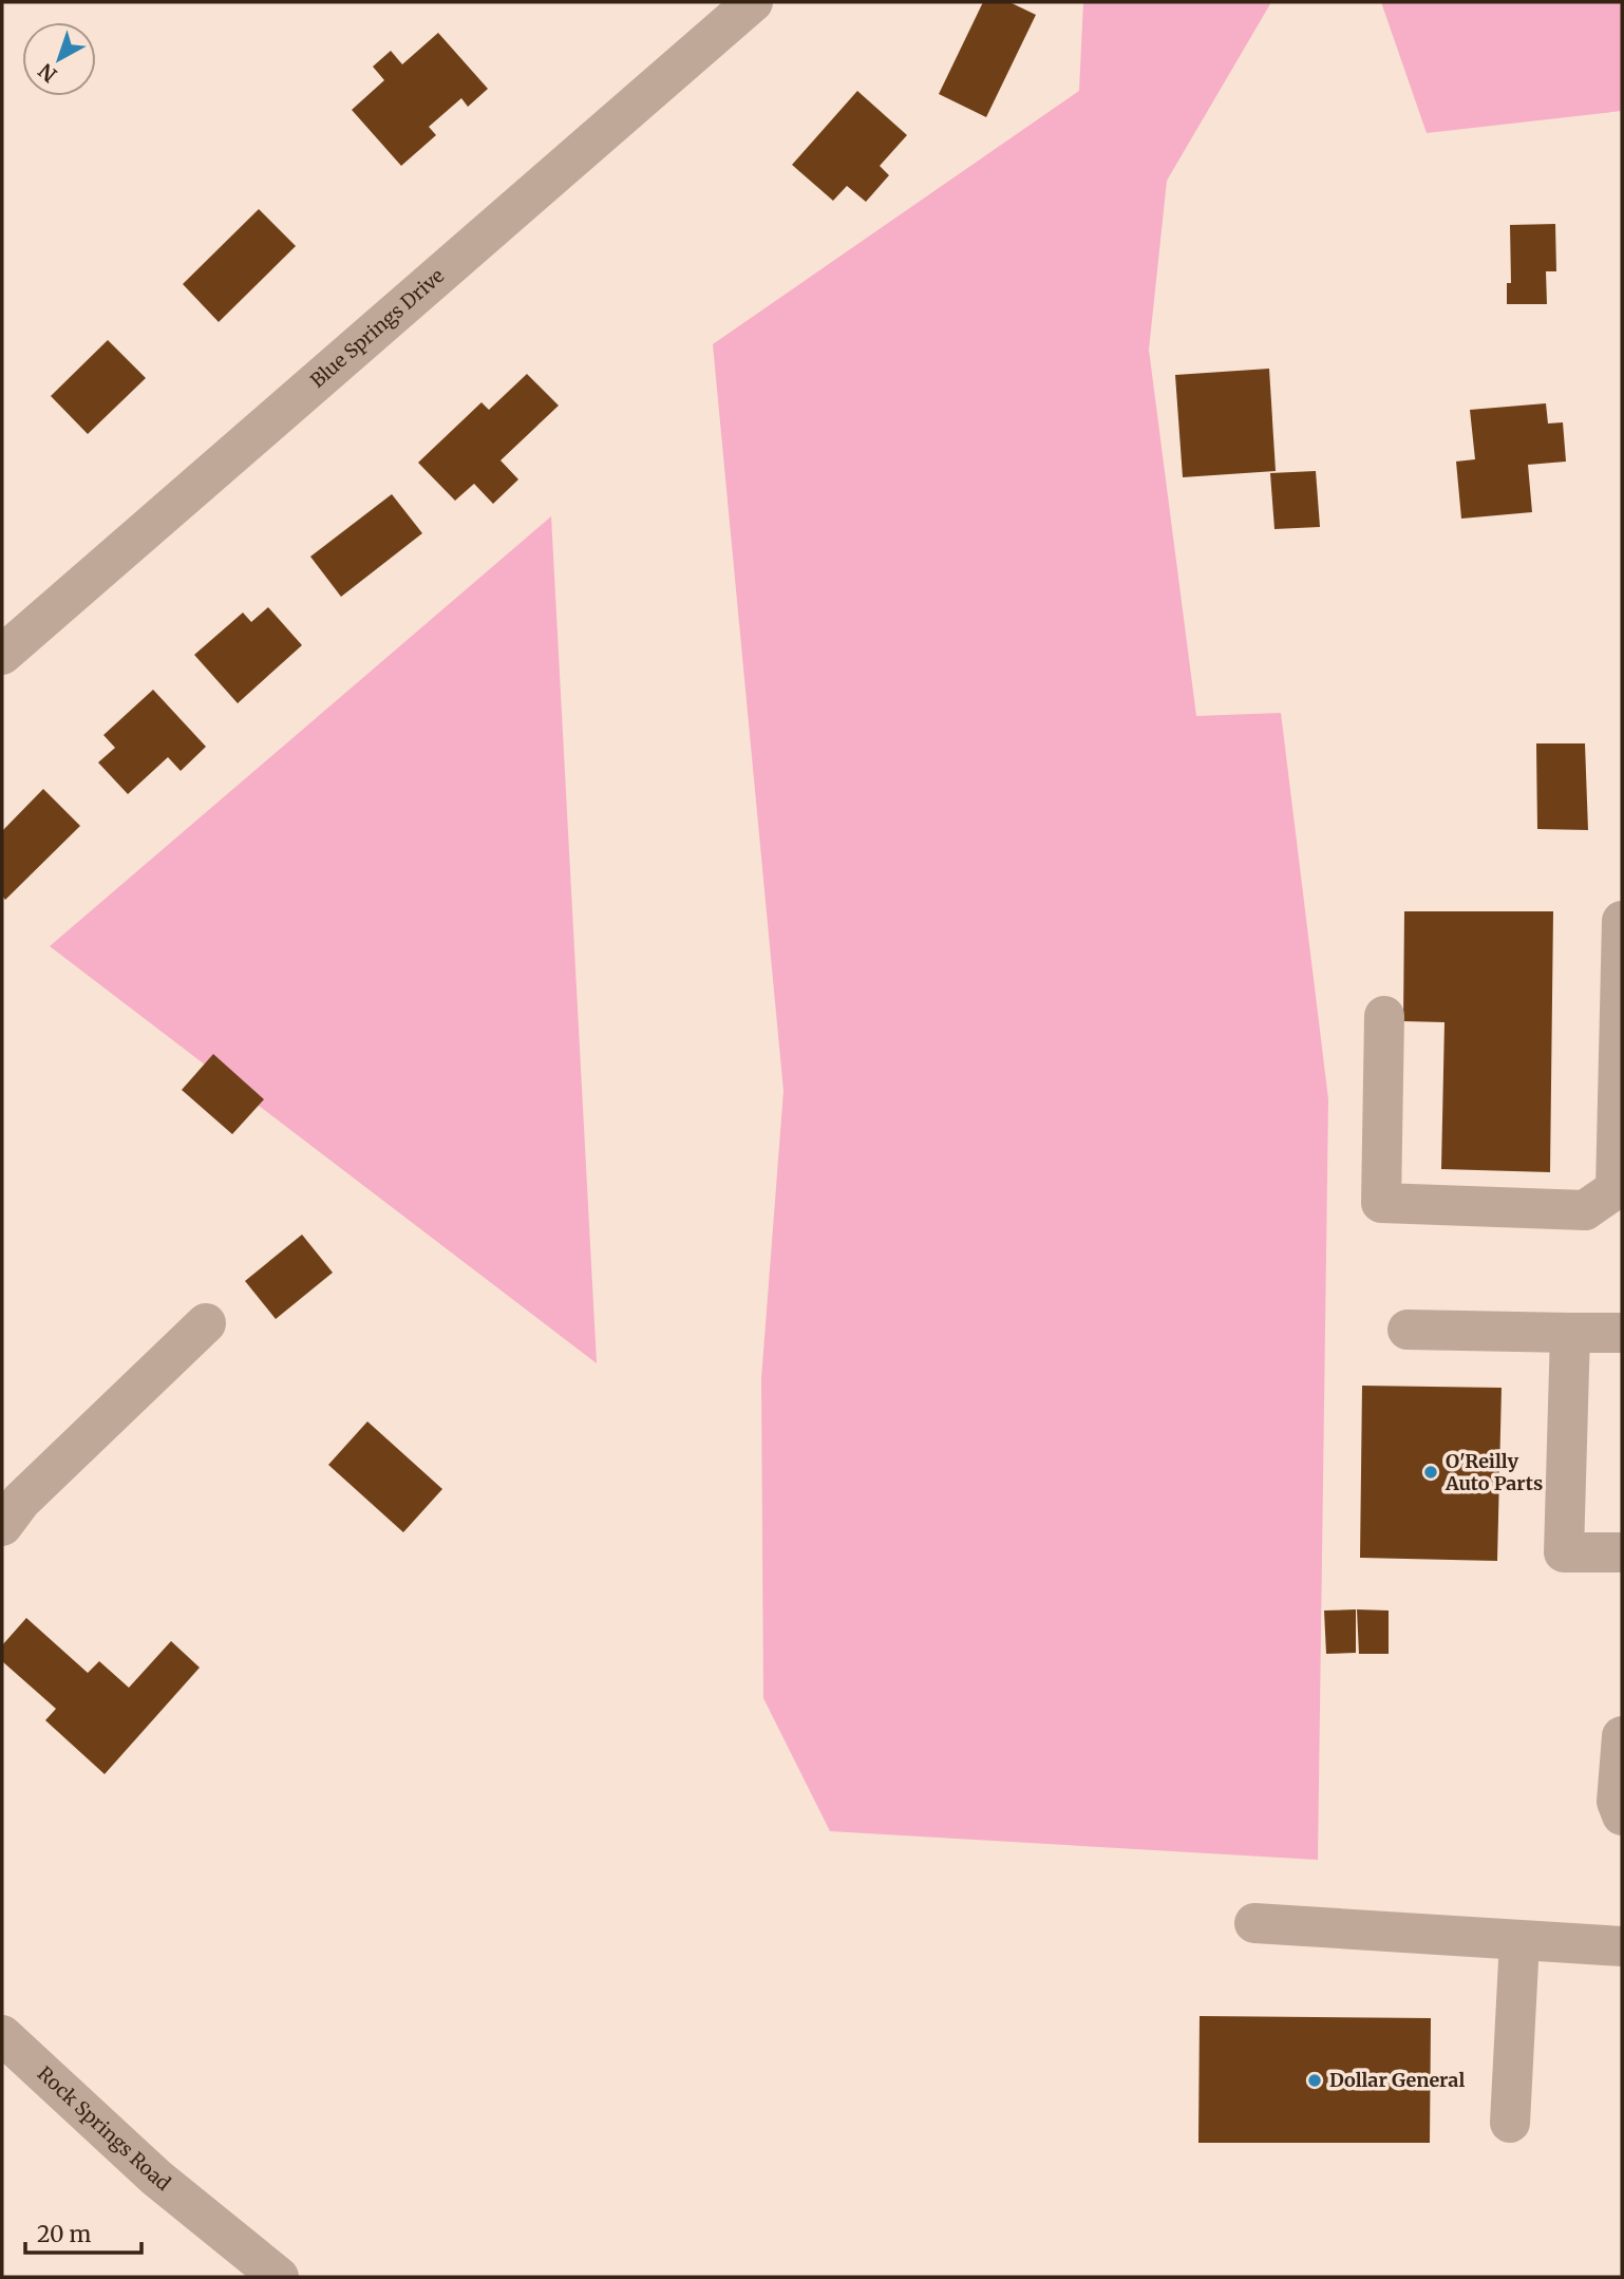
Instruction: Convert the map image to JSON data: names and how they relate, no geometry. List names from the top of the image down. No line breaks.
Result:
{"streets":{"street":["Blue Springs Drive","Rock Springs Road"]},"places":["O'Reilly Auto Parts","Dollar General"],"scale_bar":"20 m","north":"bottom left"}
